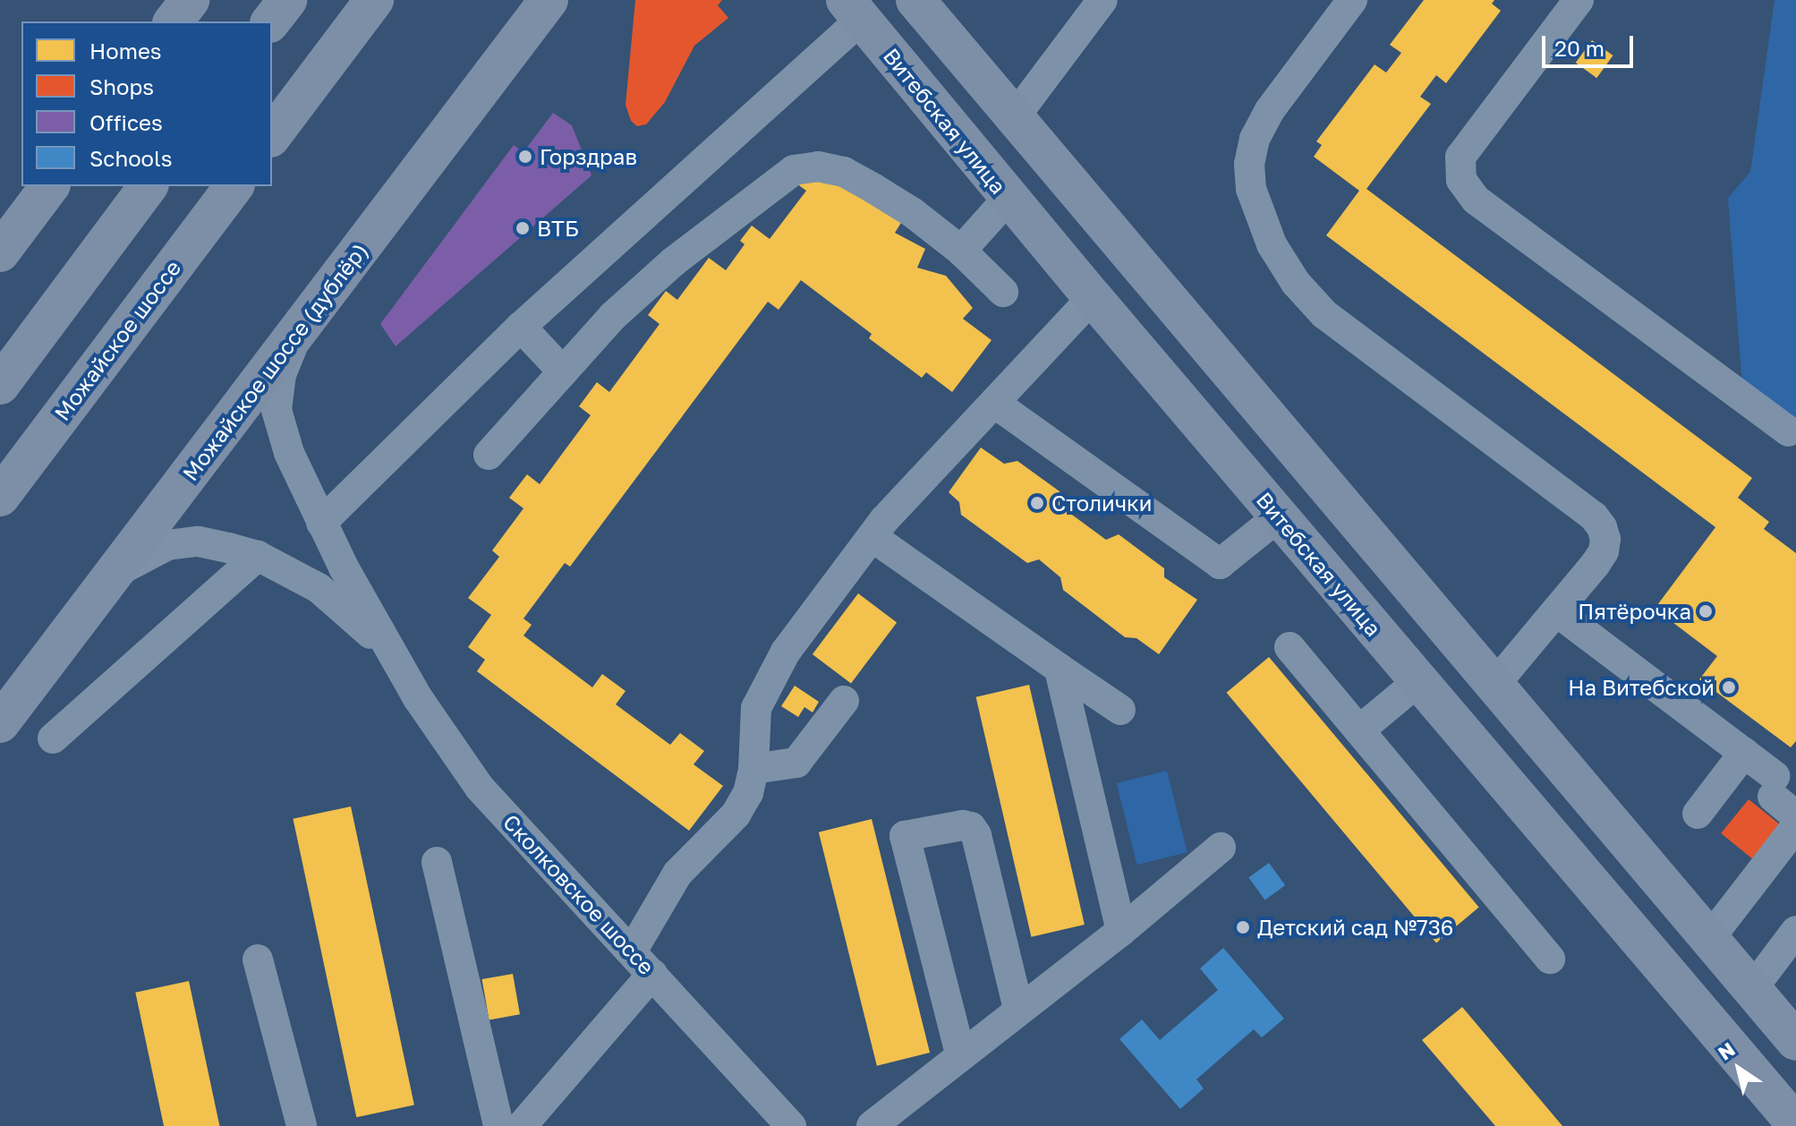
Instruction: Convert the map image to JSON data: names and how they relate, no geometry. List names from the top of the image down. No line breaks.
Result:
{"streets":{"main road":["Витебская улица","Можайское шоссе","Можайское шоссе (дублёр)"],"street":["Сколковское шоссе"]},"crossings":[["Можайское шоссе (дублёр)","Сколковское шоссе"]],"places":["Горздрав","ВТБ","Столички","Пятёрочка","На Витебской","Детский сад №736"],"legend":["Homes","Shops","Offices","Schools"],"scale_bar":"20 m","north":"top left"}
